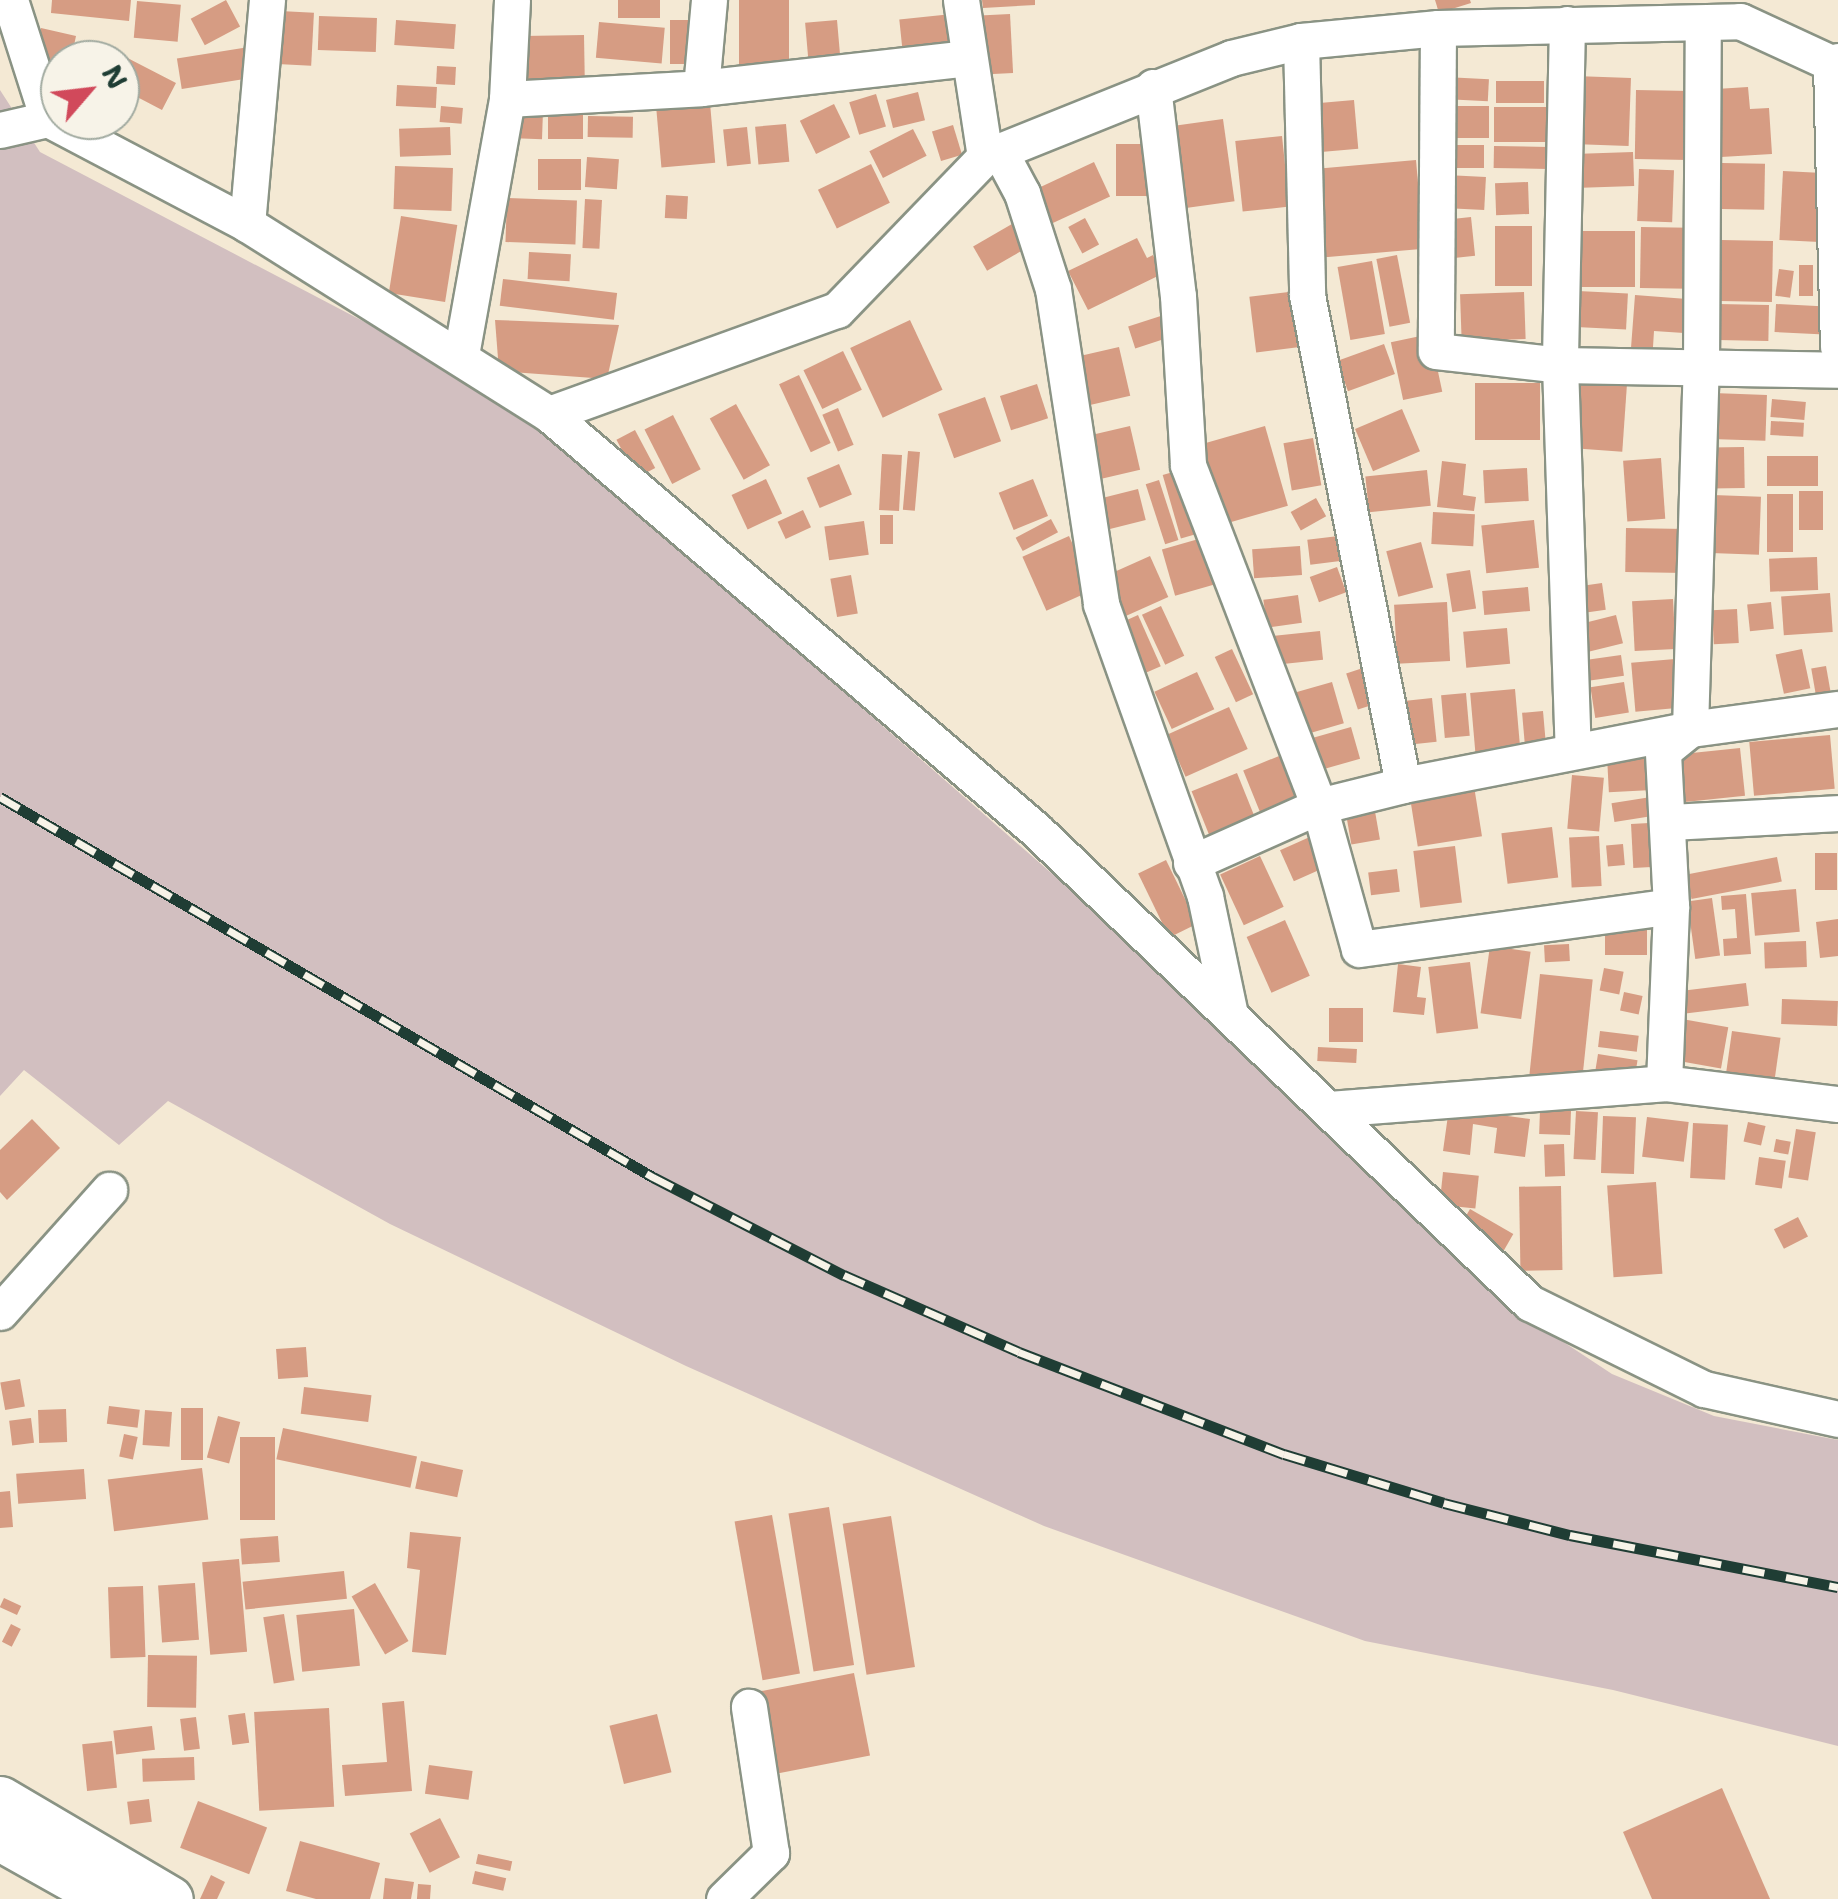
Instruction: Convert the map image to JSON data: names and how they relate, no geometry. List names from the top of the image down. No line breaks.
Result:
{"north":"top right"}
